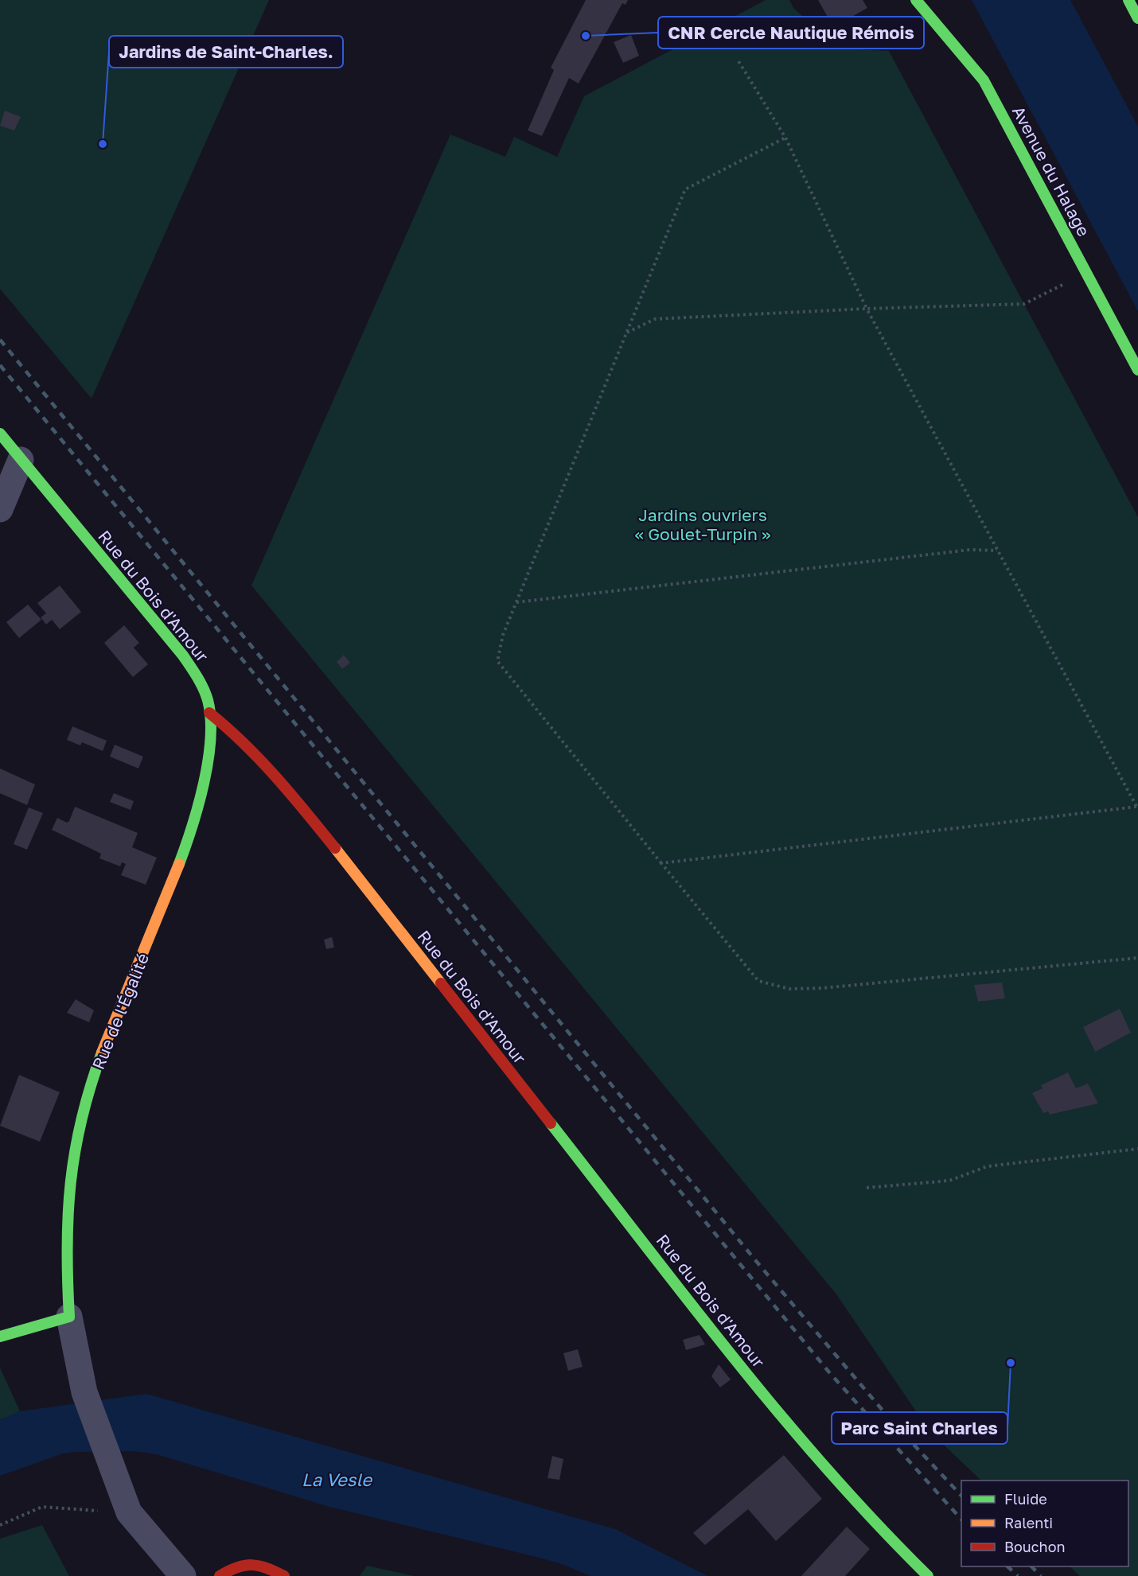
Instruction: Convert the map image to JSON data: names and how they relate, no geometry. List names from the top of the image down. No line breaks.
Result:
{"streets":{"street":["Avenue du Halage","Rue du Bois d'Amour","Rue de l'Égalité"]},"crossings":[["Rue du Bois d'Amour","Rue de l'Égalité"]],"water":["La Vesle"],"parks":["Jardins ouvriers « Goulet-Turpin »"],"places":["CNR Cercle Nautique Rémois","Jardins de Saint-Charles.","Parc Saint Charles"],"legend":["Fluide","Ralenti","Bouchon"]}
